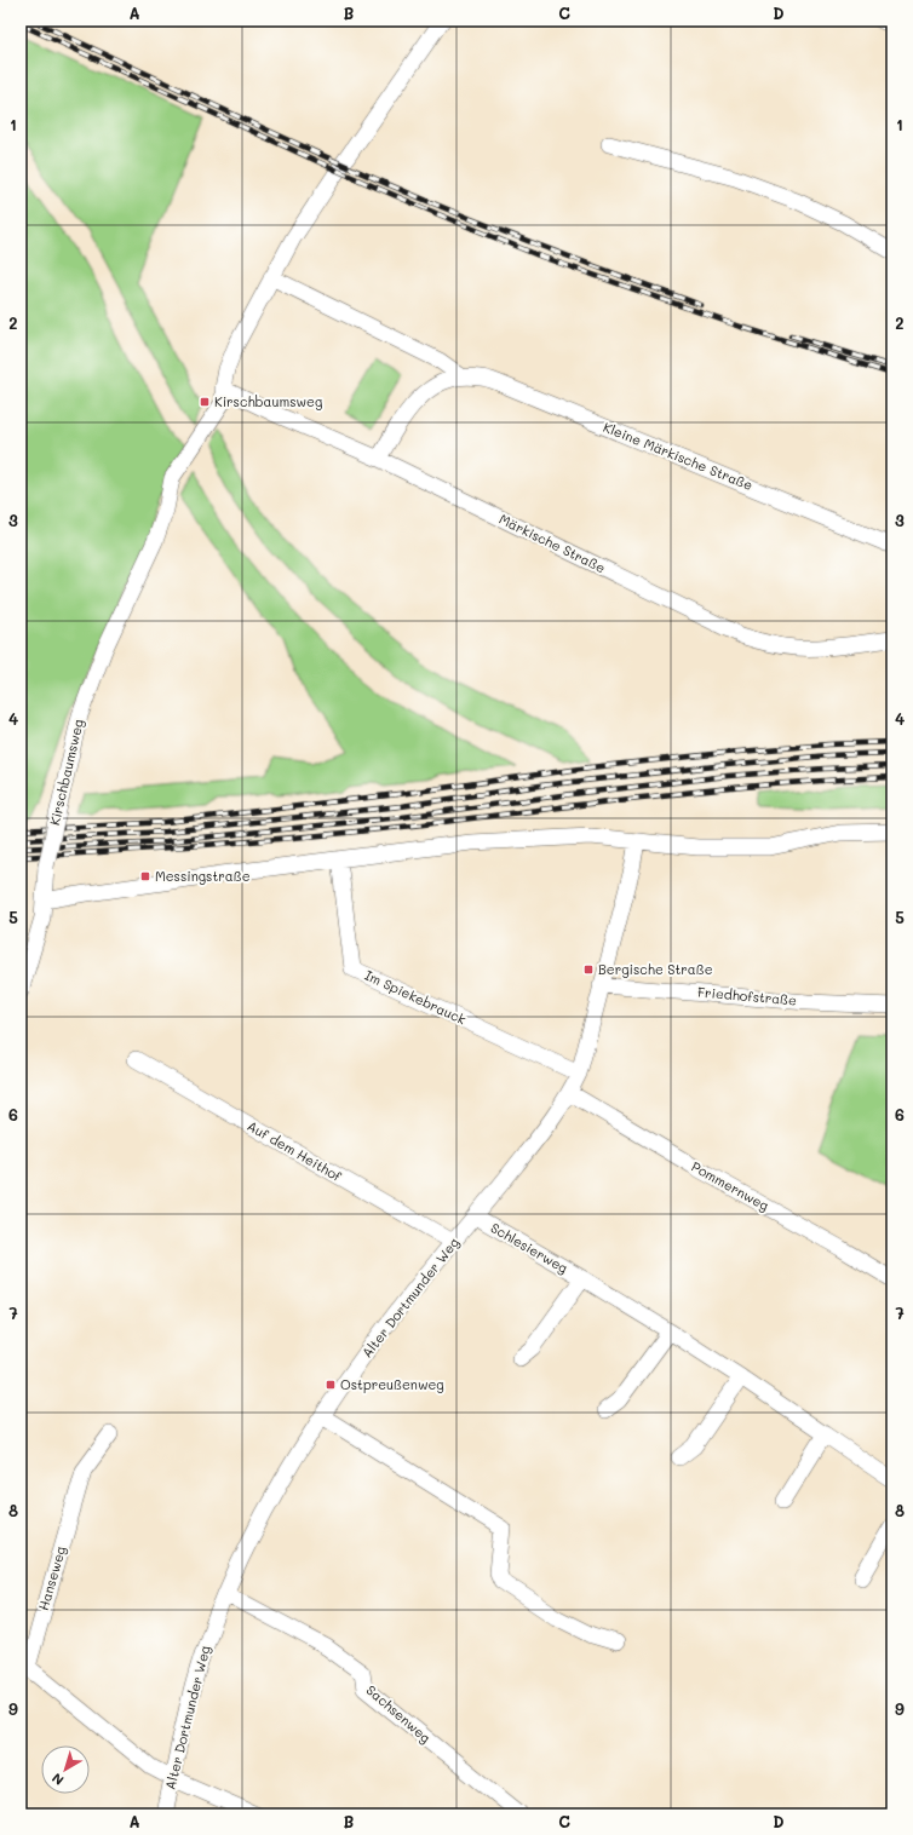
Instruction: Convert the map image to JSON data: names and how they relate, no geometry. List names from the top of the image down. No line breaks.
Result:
{"streets":{"street":["Kleine Märkische Straße","Märkische Straße","Kirschbaumsweg","Friedhofstraße","Im Spiekebrauck","Auf dem Heithof","Pommernweg","Schlesierweg","Alter Dortmunder Weg","Hanseweg","Sachsenweg"]},"crossings":[["Kleine Märkische Straße","Märkische Straße"],["Märkische Straße","Kirschbaumsweg"],["Friedhofstraße","Alter Dortmunder Weg"],["Im Spiekebrauck","Alter Dortmunder Weg"],["Auf dem Heithof","Alter Dortmunder Weg"],["Pommernweg","Alter Dortmunder Weg"],["Schlesierweg","Alter Dortmunder Weg"],["Alter Dortmunder Weg","Hanseweg"],["Alter Dortmunder Weg","Sachsenweg"]],"places":{"transit":["Kirschbaumsweg","Messingstraße","Bergische Straße","Ostpreußenweg"]},"north":"bottom left","grid":{"columns":["A","B","C","D"],"rows":["1","2","3","4","5","6","7","8","9"]}}
